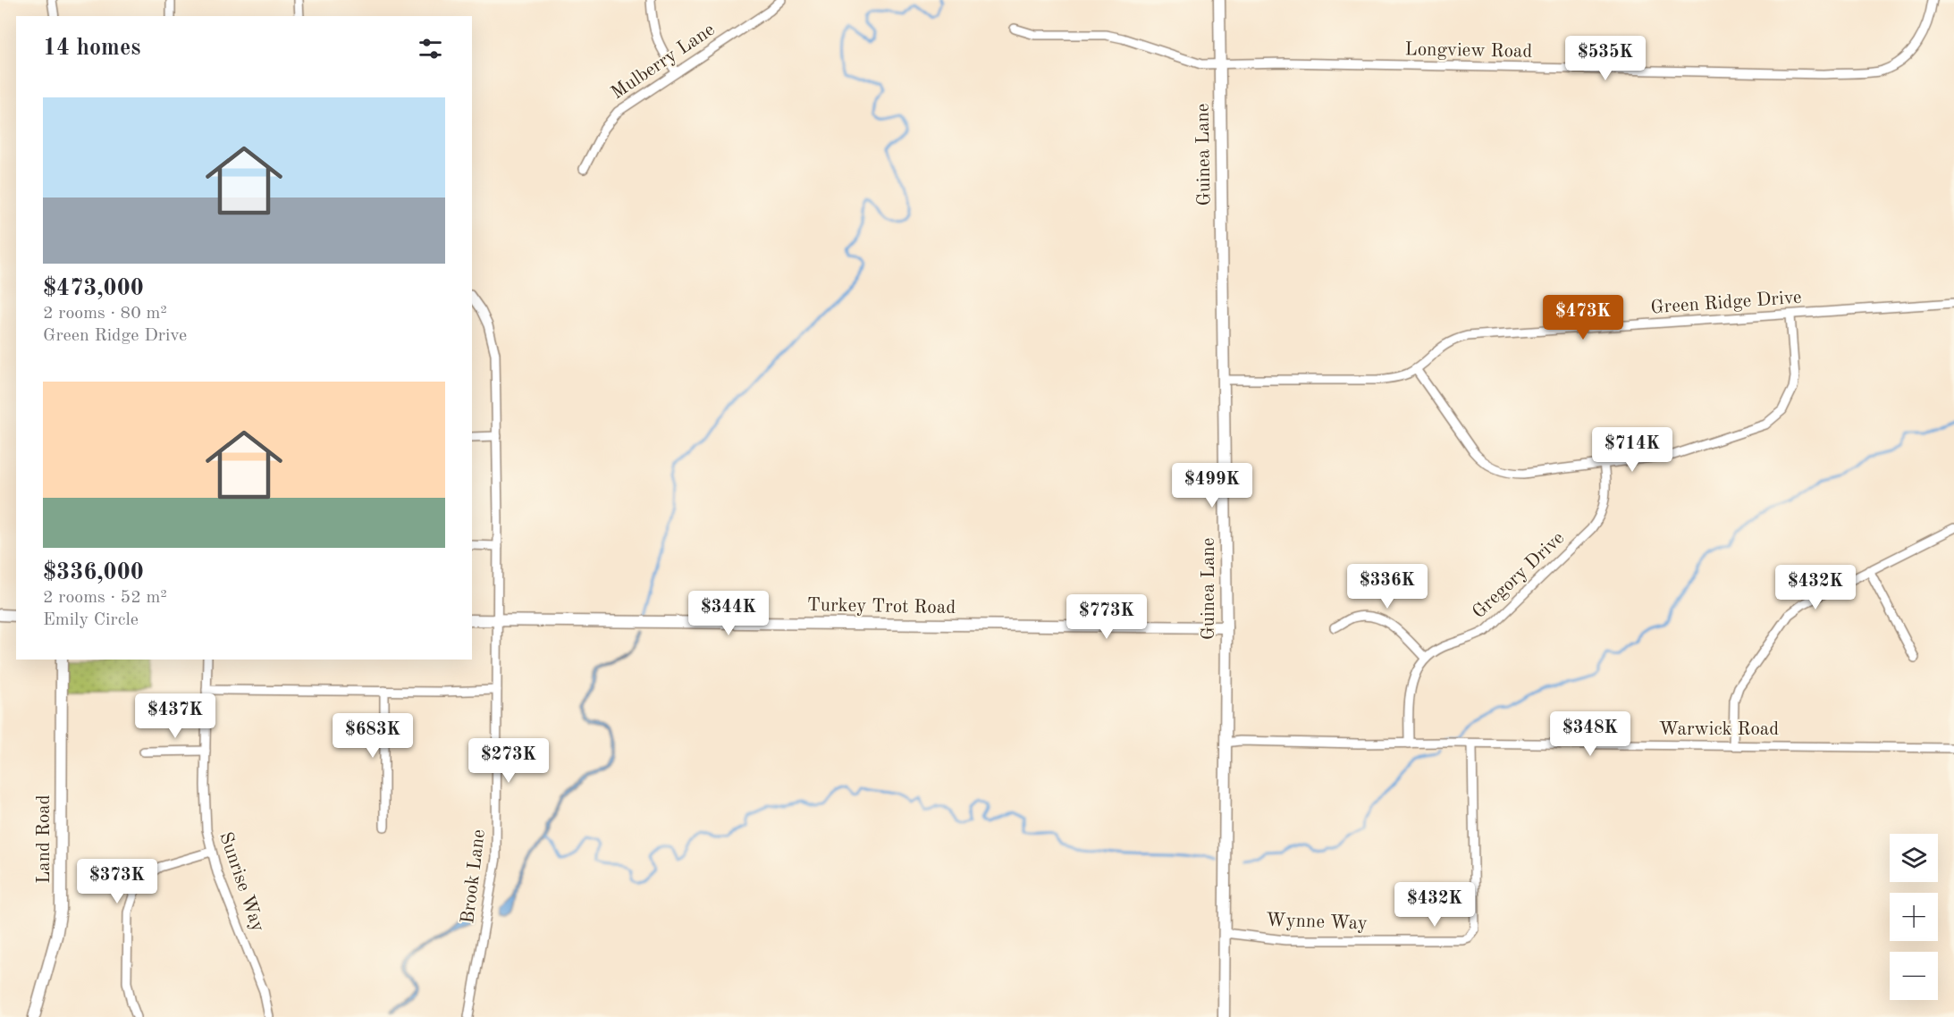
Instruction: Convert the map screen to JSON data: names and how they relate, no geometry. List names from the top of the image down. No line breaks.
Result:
{"streets":{"street":["Longview Road","Mulberry Lane","Guinea Lane","Green Ridge Drive","Gregory Drive","Turkey Trot Road","Warwick Road","Land Road","Brook Lane","Sunrise Way","Wynne Way"]},"crossings":[["Longview Road","Guinea Lane"],["Guinea Lane","Green Ridge Drive"],["Guinea Lane","Turkey Trot Road"],["Guinea Lane","Warwick Road"],["Guinea Lane","Wynne Way"],["Gregory Drive","Warwick Road"],["Turkey Trot Road","Brook Lane"],["Warwick Road","Wynne Way"]],"page":{"heading":"14 homes","price":["$535K","$473K","$714K","$499K","$336K","$432K","$344K","$773K","$437K","$348K","$683K","$273K","$373K","$432K"],"list":[{"name":"$473,000","note":"2 rooms · 80 m² · Green Ridge Drive"},{"name":"$336,000","note":"2 rooms · 52 m² · Emily Circle"}],"map_buttons":["+","−"]}}
